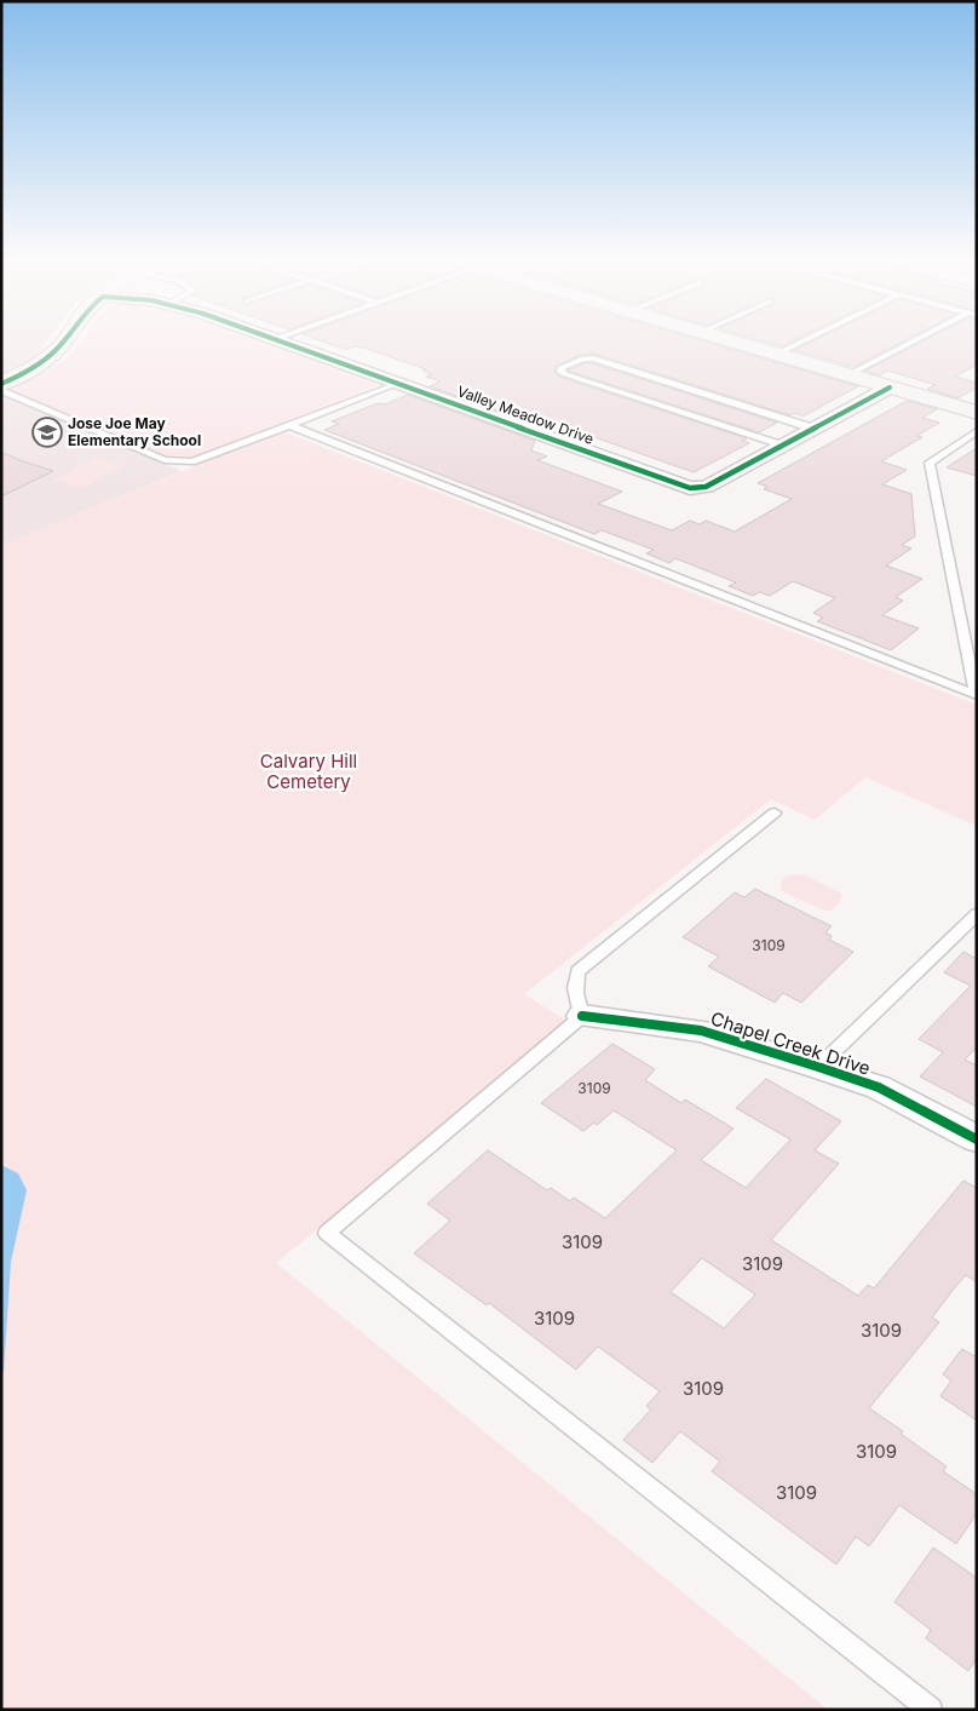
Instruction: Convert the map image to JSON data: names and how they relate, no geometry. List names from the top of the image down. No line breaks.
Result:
{"streets":{"street":["Valley Meadow Drive","Chapel Creek Drive"]},"parks":["Calvary Hill Cemetery"],"places":{"school or university":["Jose Joe May Elementary School"]},"house_numbers":["3109","3109","3109","3109","3109","3109","3109","3109","3109"]}
